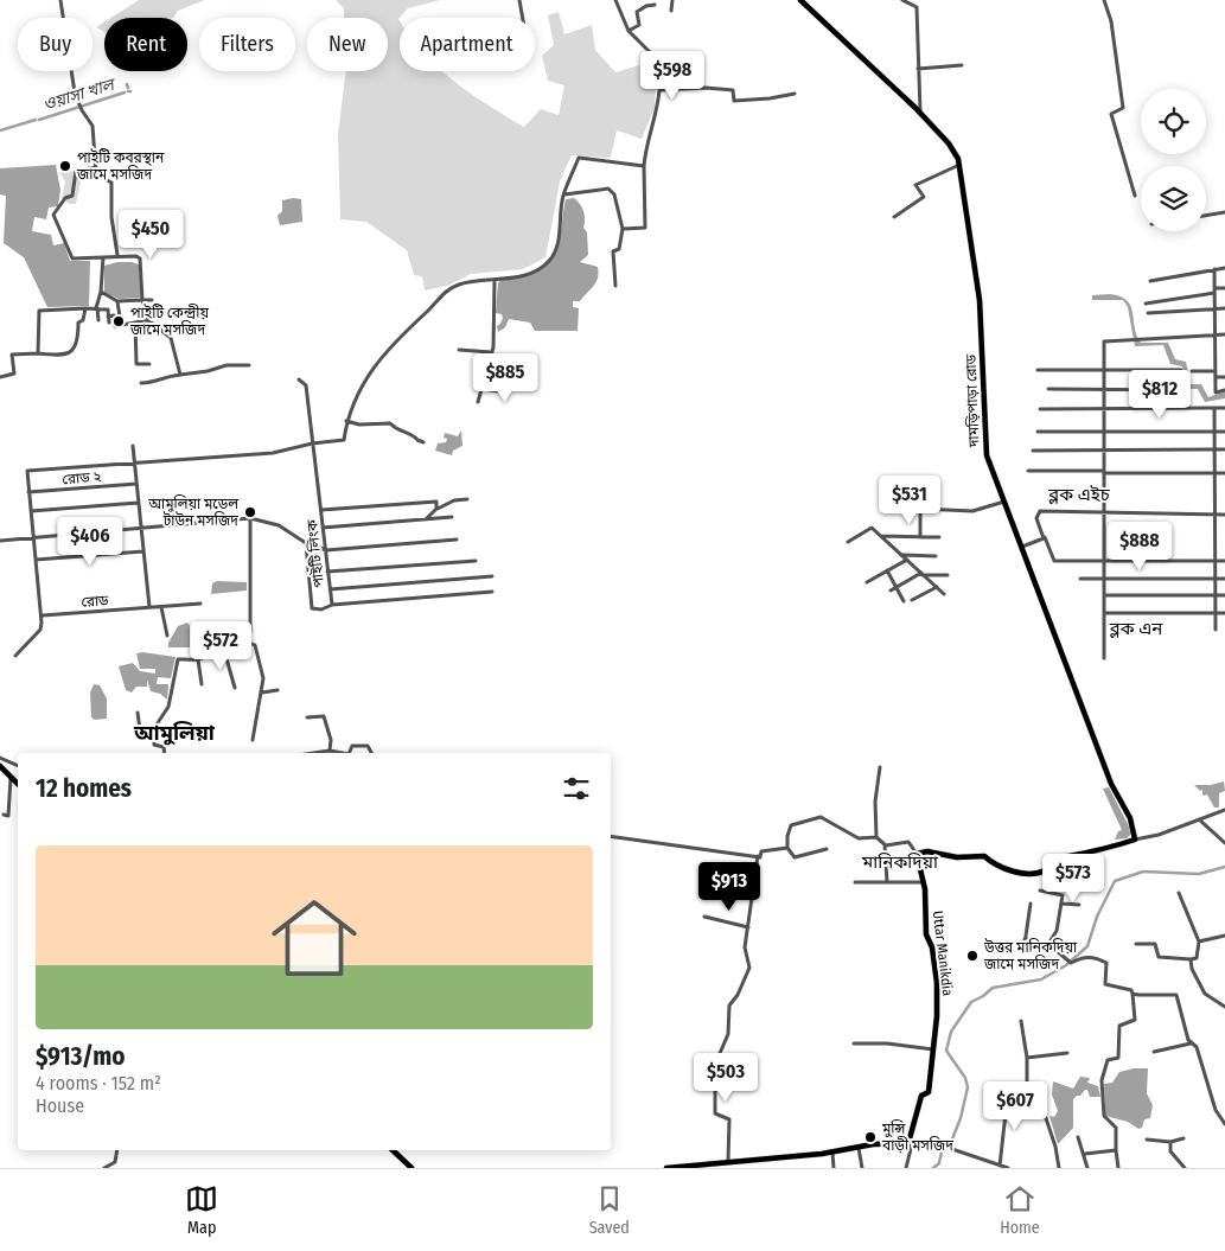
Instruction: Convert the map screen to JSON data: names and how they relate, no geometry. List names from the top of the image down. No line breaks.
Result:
{"streets":{"main road":["দামড়িপাড়া রোড","Uttar Manikdia"],"street":["রোড ২","পাইটি লিংক","রোড"]},"districts":["ব্লক এইচ","ব্লক এন","আমুলিয়া","মানিকদিয়া"],"water":["ওয়াসা খাল"],"places":["পাইটি কবরস্থান জামে মসজিদ","পাইটি কেন্দ্রীয় জামে মসজিদ","আমুলিয়া মডেল টাউন মসজিদ","উত্তর মানিকদিয়া জামে মসজিদ","মুন্সি বাড়ী মসজিদ"],"page":{"chip":["Buy","Rent","Filters","New","Apartment"],"price":["$598","$450","$885","$812","$531","$406","$888","$572","$573","$913","$503","$607"],"heading":"12 homes","list":[{"name":"$913/mo","note":"4 rooms · 152 m² · House"}],"tabs":["Map","Saved","Home"]}}
